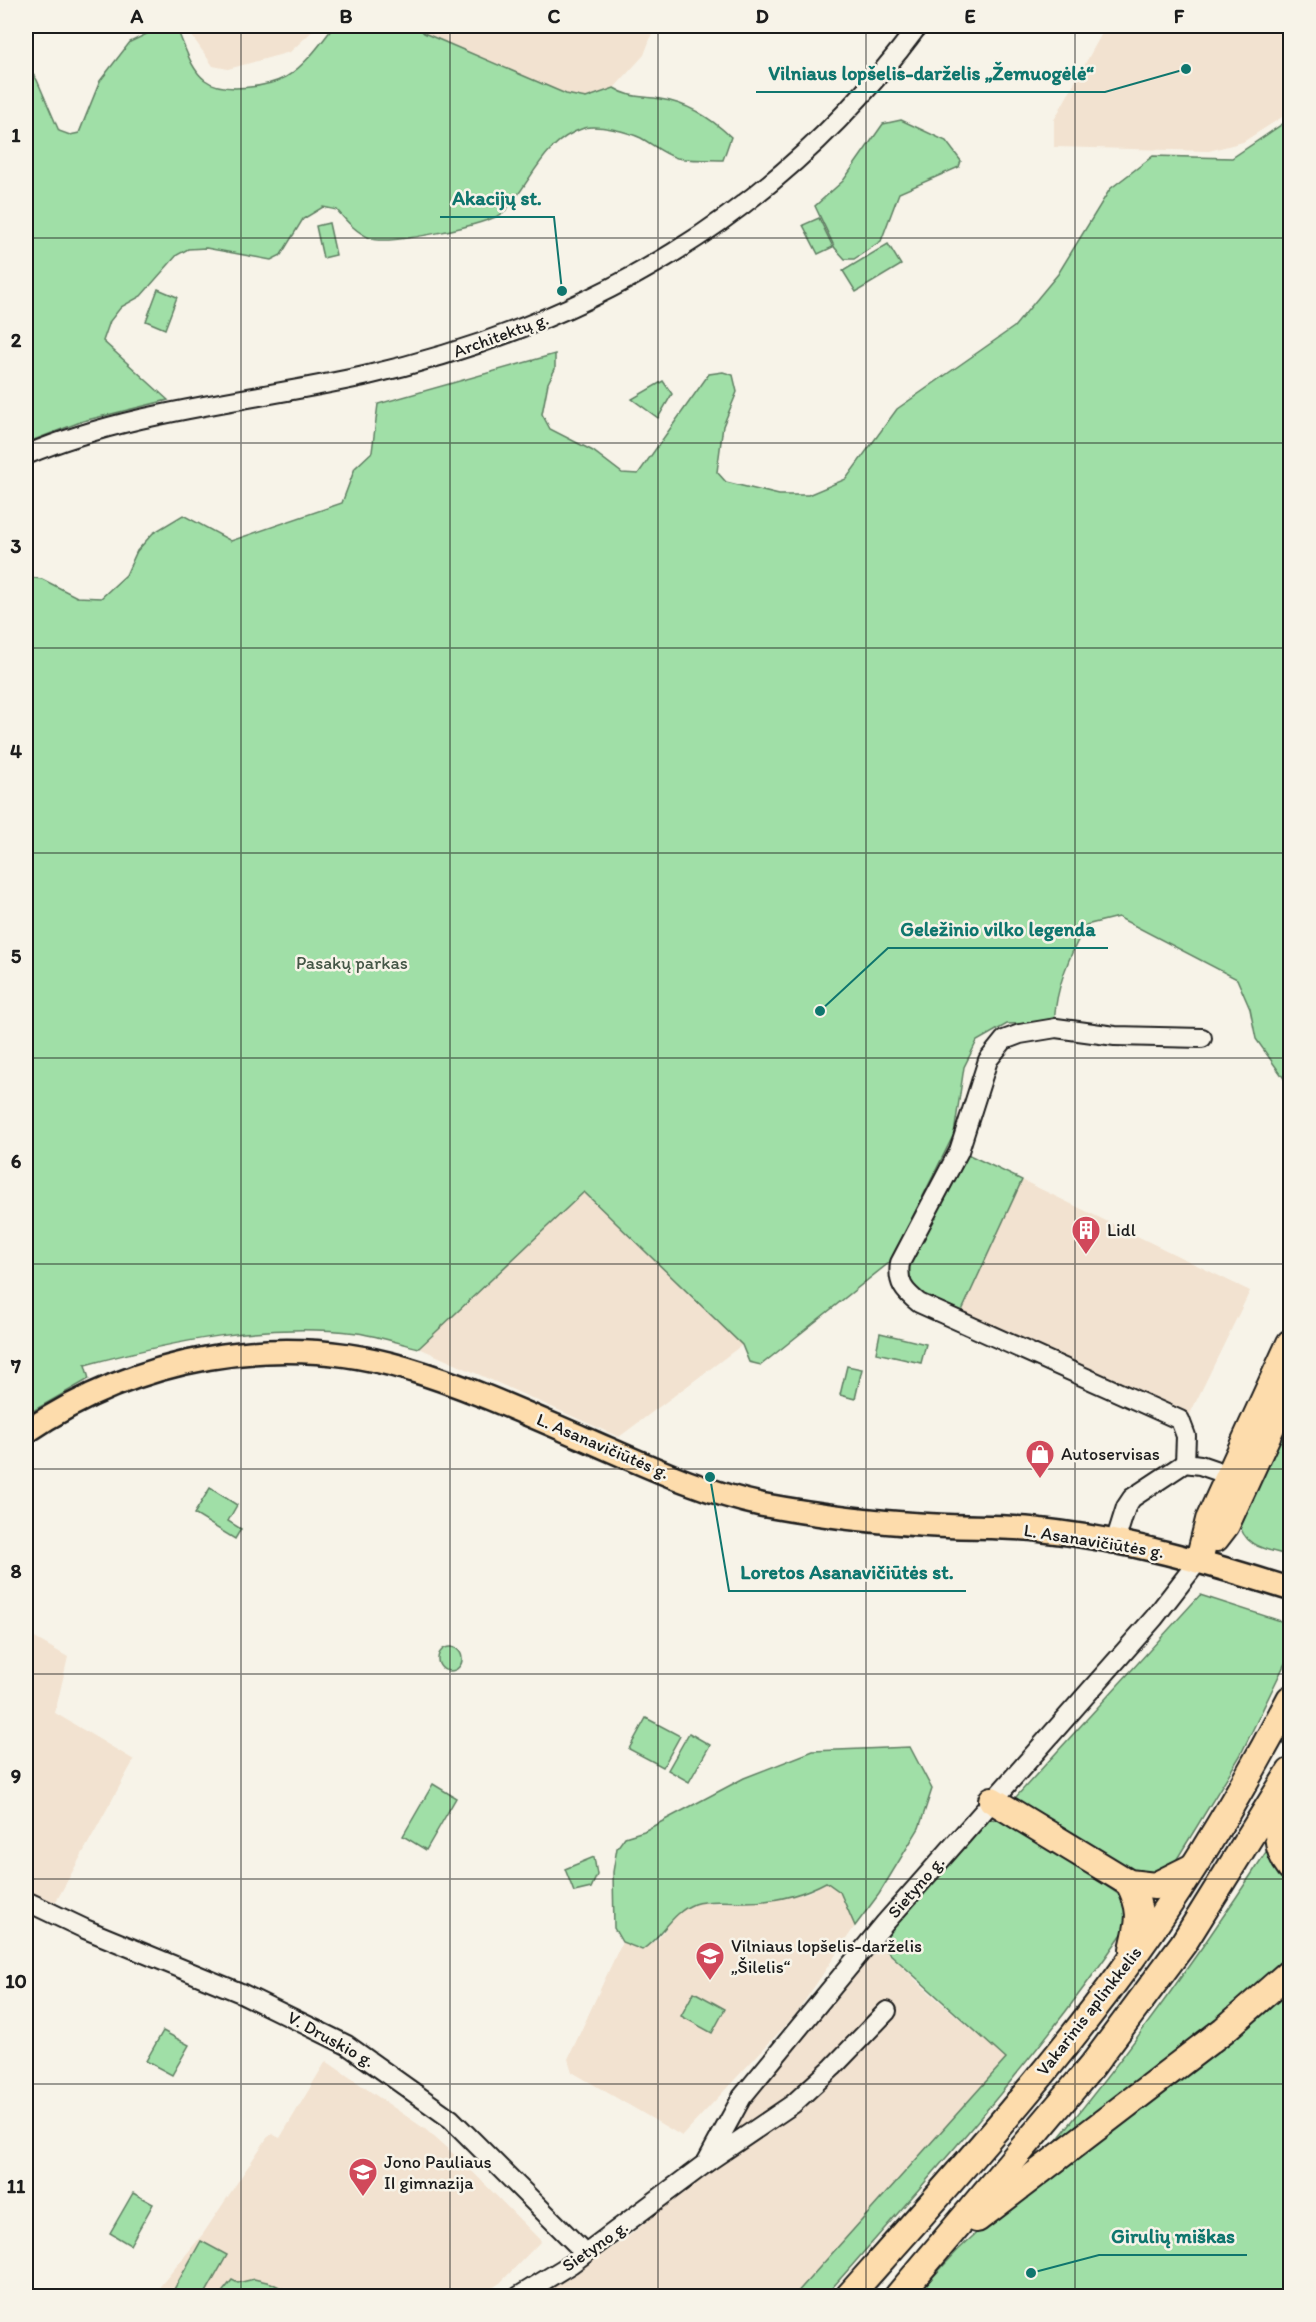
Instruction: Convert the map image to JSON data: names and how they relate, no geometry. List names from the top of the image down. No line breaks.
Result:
{"streets":{"highway":["Vakarinis aplinkkelis"],"main road":["L. Asanavičiūtės g."],"street":["Architektų g.","Sietyno g.","V. Druskio g."]},"crossings":[["L. Asanavičiūtės g.","Sietyno g."],["Sietyno g.","V. Druskio g."]],"parks":["Pasakų parkas"],"places":{"other":["Vilniaus lopšelis-darželis „Žemuogėlė“","Akacijų st.","Geležinio vilko legenda","Loretos Asanavičiūtės st.","Girulių miškas"],"building":["Lidl"],"shop":["Autoservisas"],"school or university":["Vilniaus lopšelis-darželis „Šilelis“","Jono Pauliaus II gimnazija"]},"grid":{"columns":["A","B","C","D","E","F"],"rows":["1","2","3","4","5","6","7","8","9","10","11"]}}
